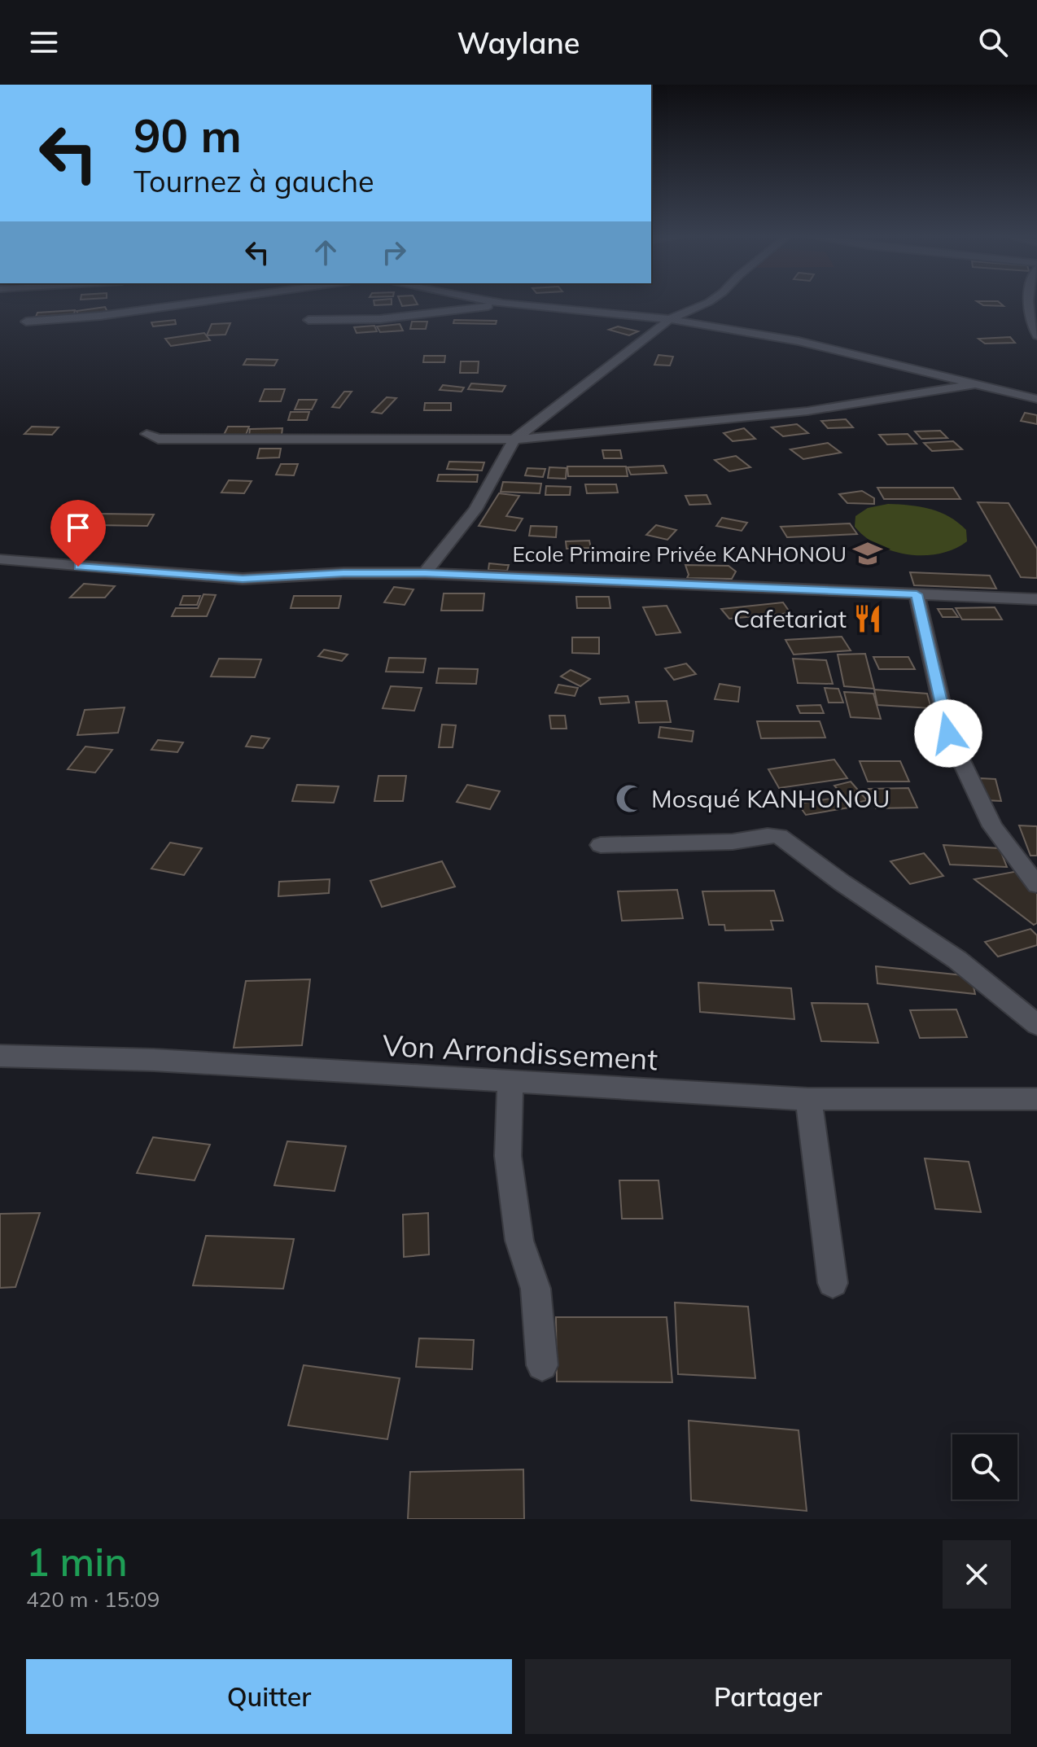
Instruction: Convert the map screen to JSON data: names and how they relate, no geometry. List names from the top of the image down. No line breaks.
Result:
{"streets":{"street":["Von Arrondissement"]},"places":{"school or university":["Ecole Primaire Privée KANHONOU"],"restaurant":["Cafetariat"],"mosque":["Mosqué KANHONOU"]},"page":{"header":"Waylane","turn":["90 m","Tournez à gauche"],"heading":["1 min","420 m · 15:09"],"buttons":["Quitter","Partager"]}}
